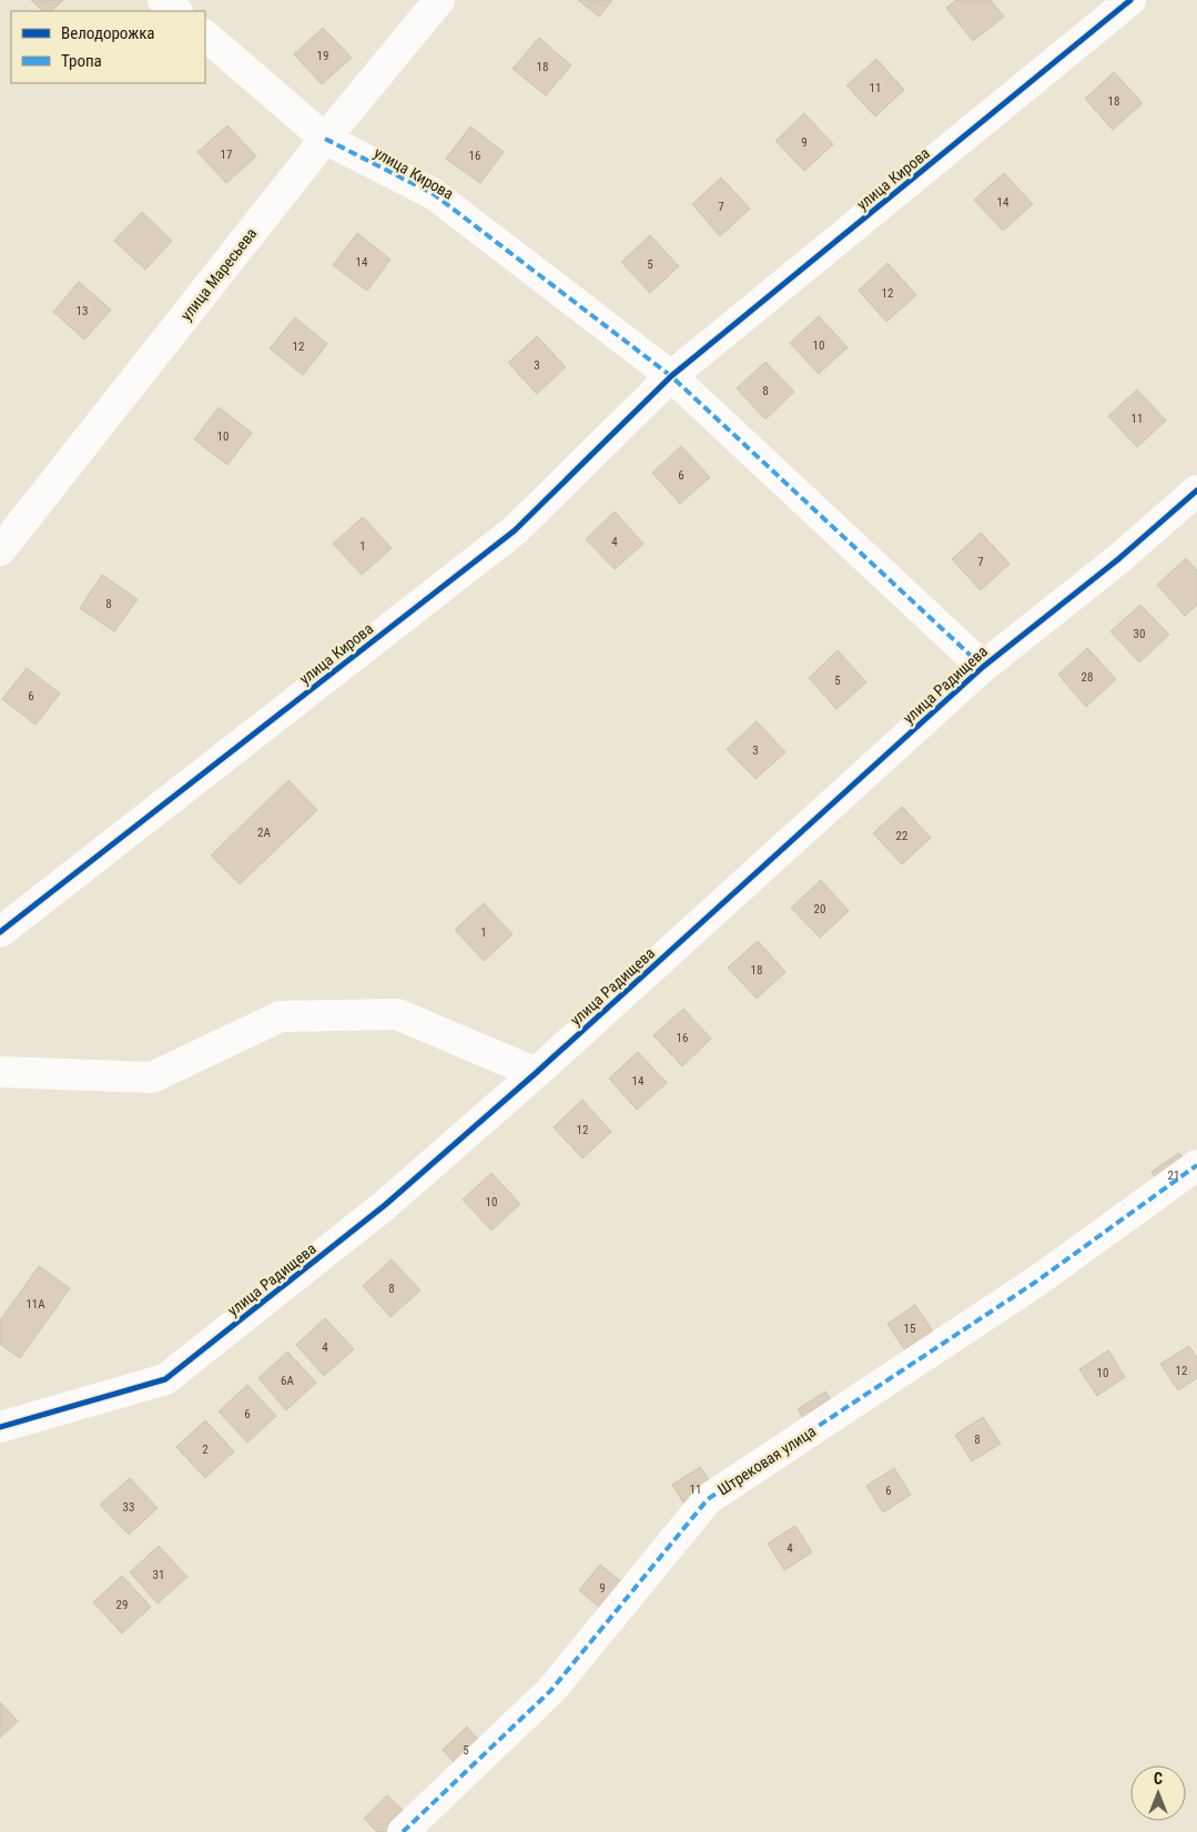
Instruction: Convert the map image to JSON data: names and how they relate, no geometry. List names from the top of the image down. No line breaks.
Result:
{"streets":{"street":["улица Кирова","улица Маресьева","улица Радищева","Штрековая улица"]},"crossings":[["улица Кирова","улица Маресьева"],["улица Кирова","улица Радищева"]],"house_numbers":["19","18","11","18","9","17","16","14","7","14","5","12","13","10","12","3","8","11","10","6","4","1","7","8","30","28","5","6","3","2А","22","20","1","18","16","14","12","21","10","8","11А","15","4","12","10","6А","6","8","2","11","6","33","4","31","9","29","5"],"legend":["Велодорожка","Тропа"],"north":"top"}
